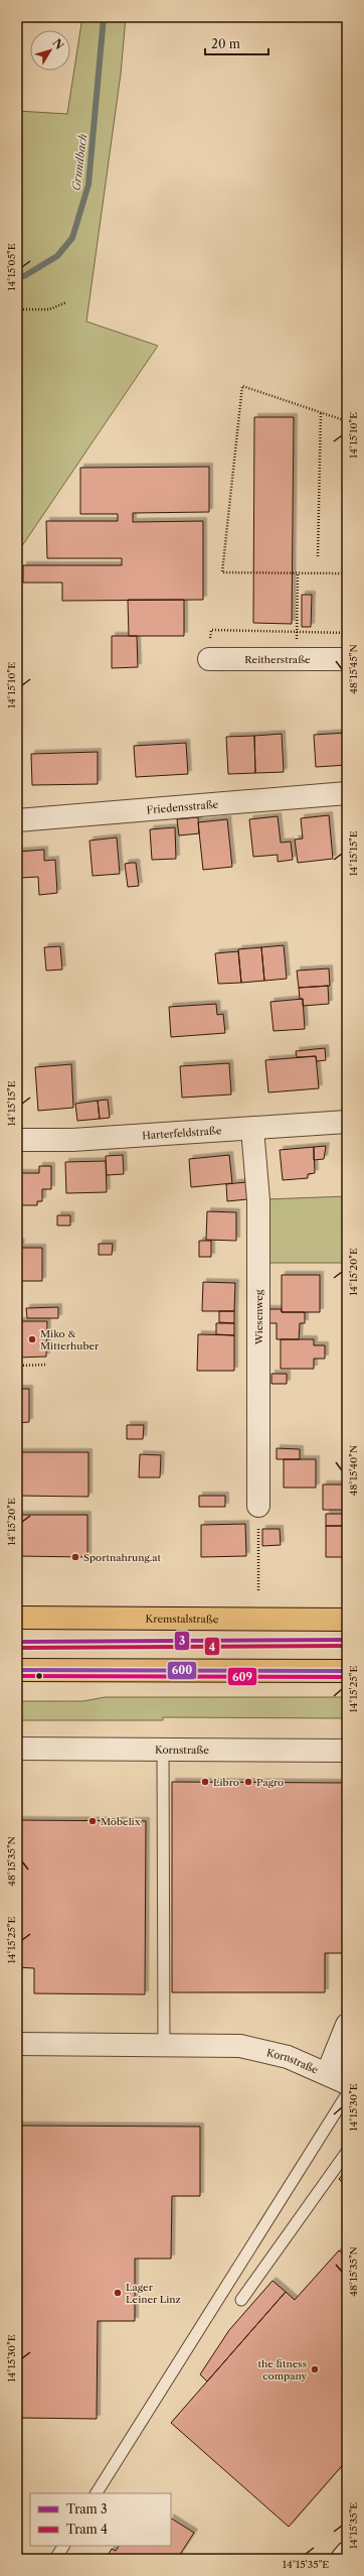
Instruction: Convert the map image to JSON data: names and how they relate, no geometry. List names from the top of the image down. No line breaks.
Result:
{"streets":{"main road":["Kremstalstraße"],"street":["Reitherstraße","Friedensstraße","Harterfeldstraße","Wiesenweg","Kornstraße"]},"crossings":[["Harterfeldstraße","Wiesenweg"]],"water":["Grundbach"],"places":["Miko & Mitterhuber","Sportnahrung.at","Libro","Pagro","Möbelix","Lager Leiner Linz","the fitness company"],"lines":["tram line 3","tram line 4","transit line 600","transit line 609"],"legend":["Tram 3","Tram 4"],"scale_bar":"20 m","north":"top right","coordinates":["14°15'05\"E","14°15'10\"E","48°15'45\"N","14°15'15\"E","14°15'20\"E","48°15'40\"N","14°15'25\"E","48°15'35\"N","14°15'30\"E","14°15'35\"E"]}
